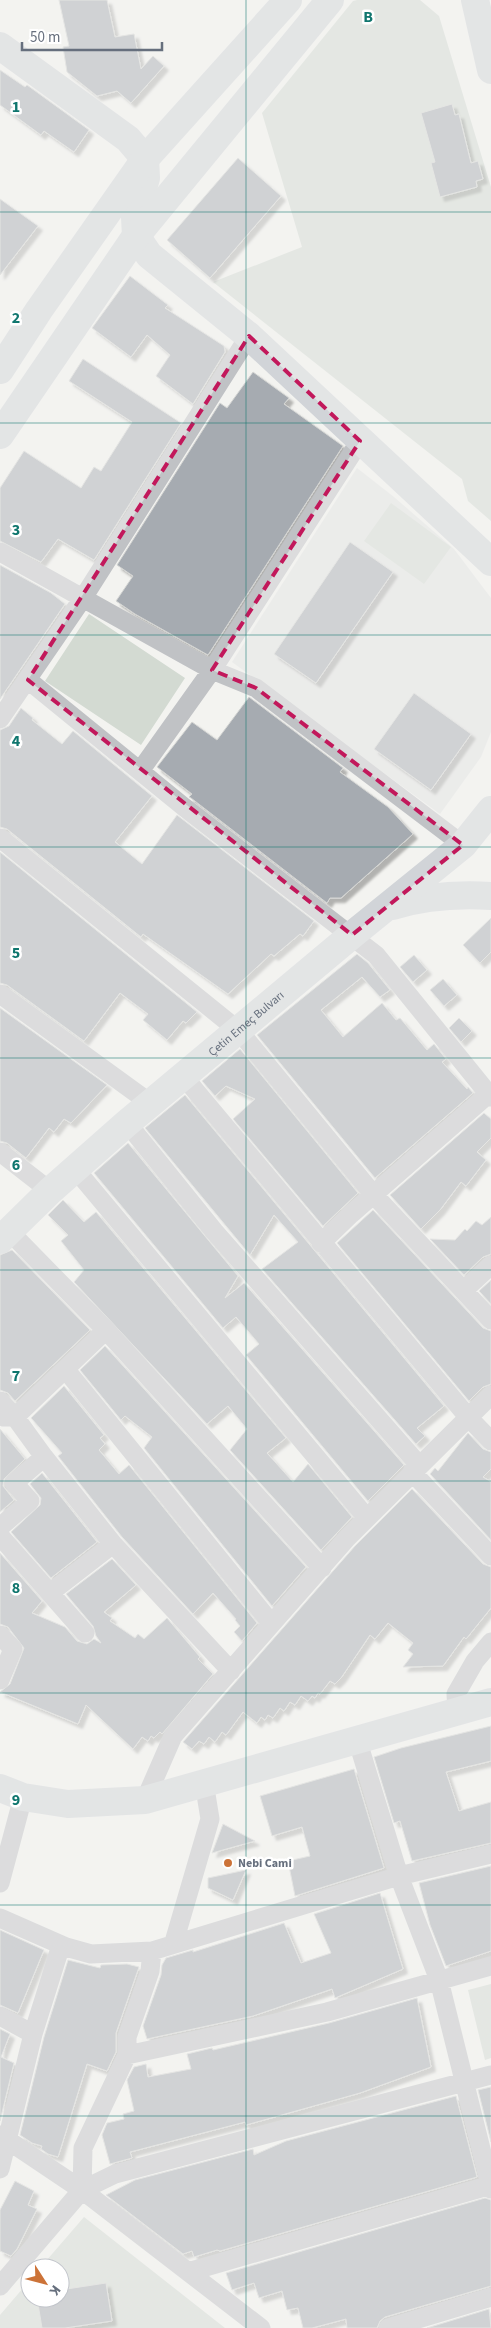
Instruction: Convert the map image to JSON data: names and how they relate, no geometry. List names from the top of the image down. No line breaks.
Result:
{"streets":{"street":["Çetin Emeç Bulvarı"]},"places":["Nebi Cami"],"scale_bar":"50 m","north":"bottom right","grid":{"columns":["B"],"rows":["1","2","3","4","5","6","7","8","9"]}}
